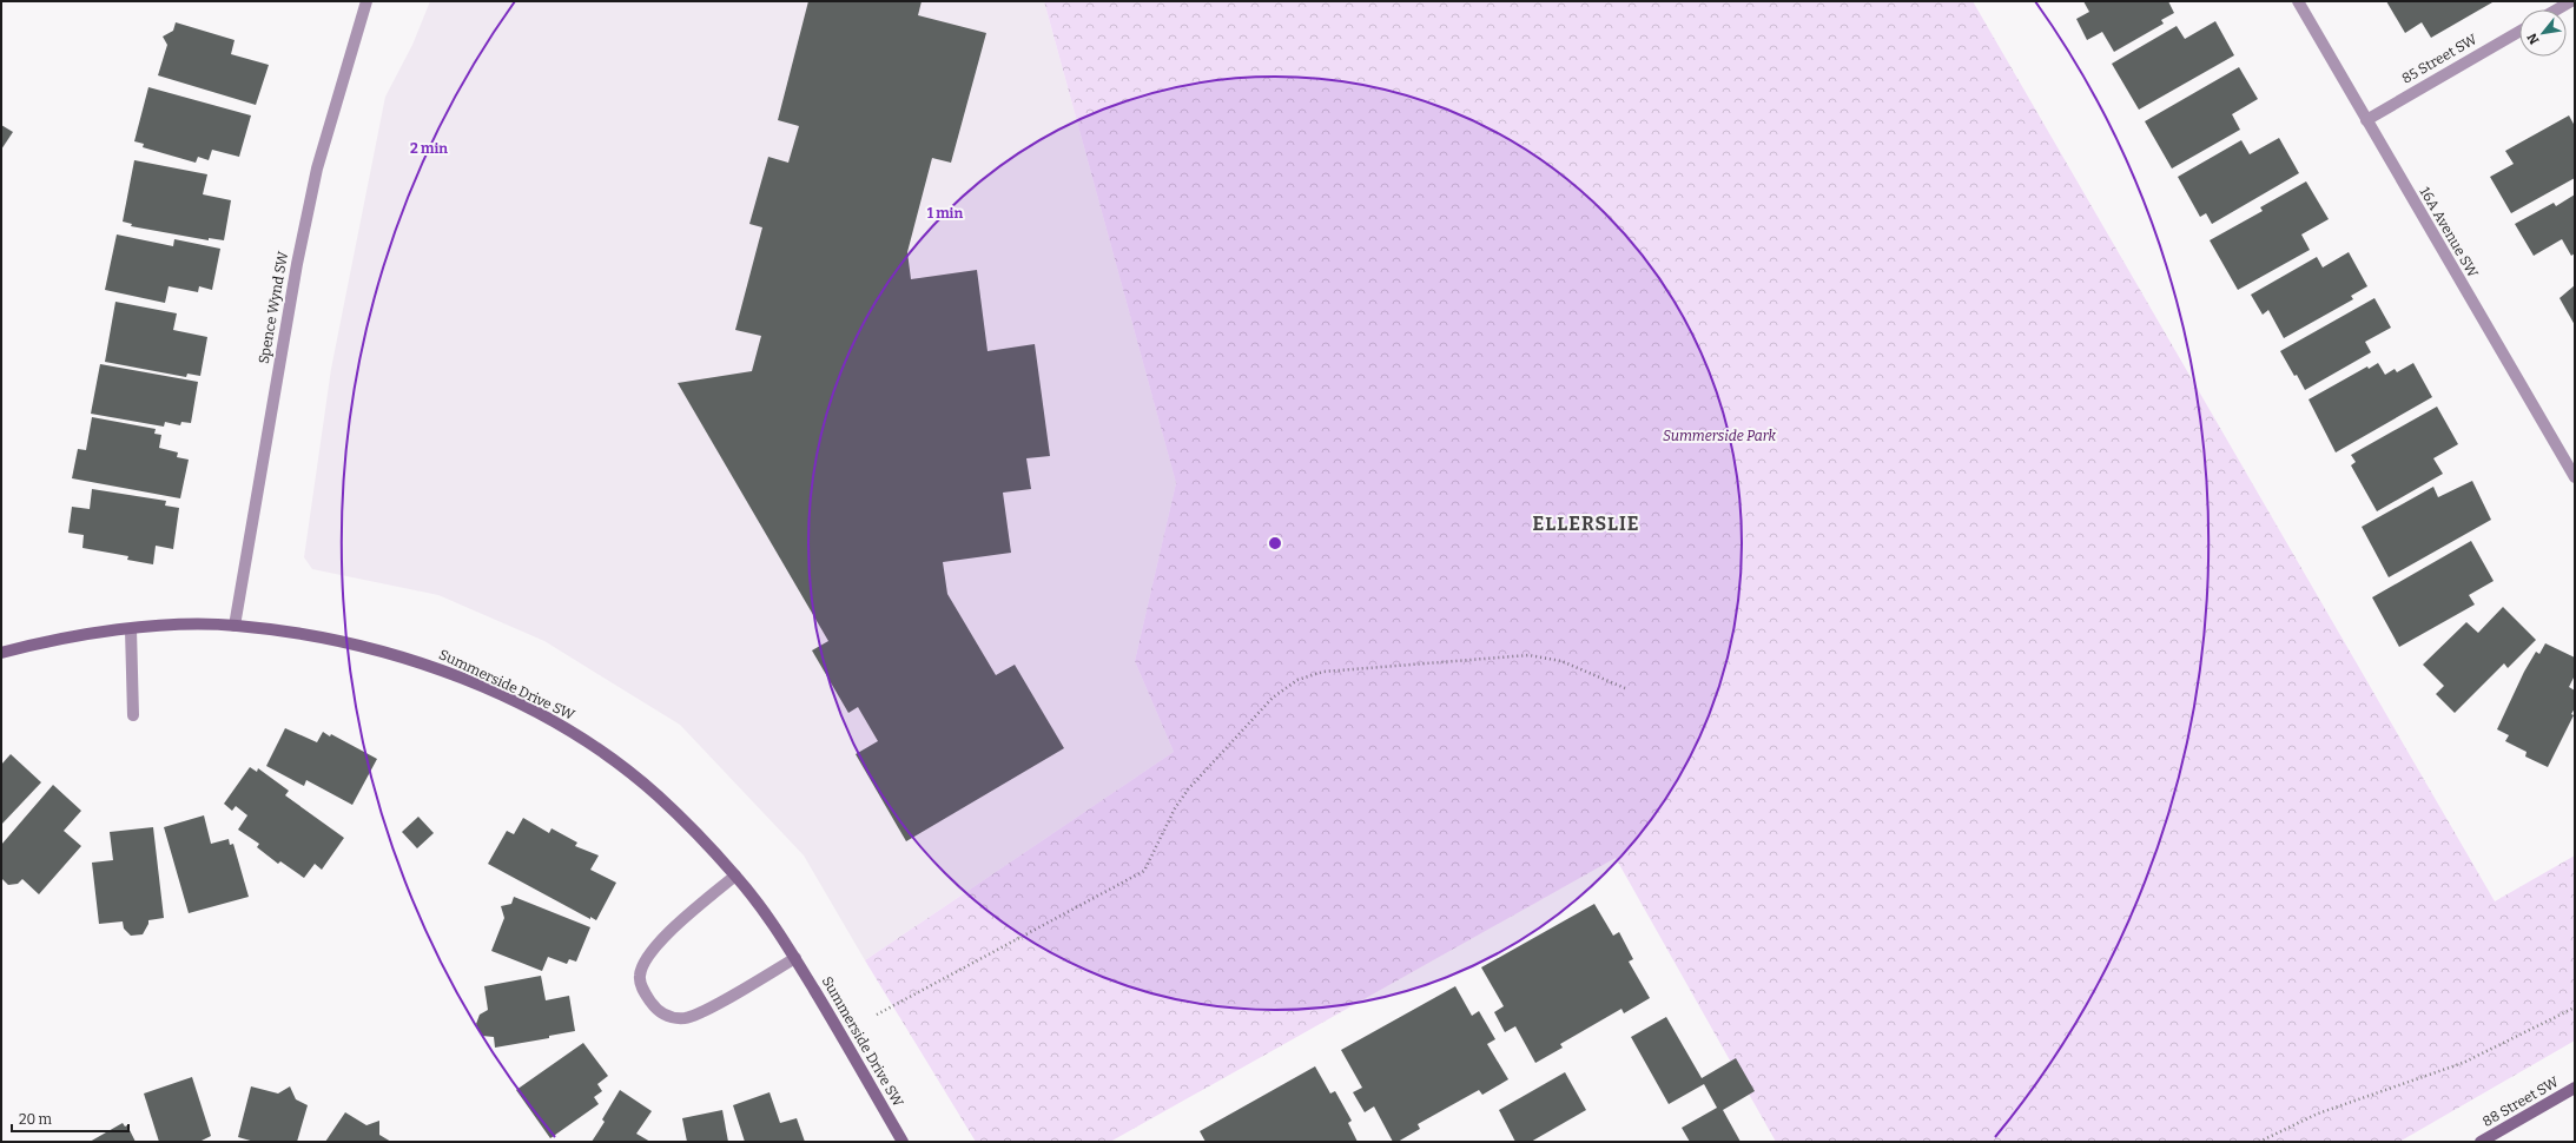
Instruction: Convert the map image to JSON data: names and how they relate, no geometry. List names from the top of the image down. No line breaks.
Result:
{"streets":{"street":["85 Street SW","16A Avenue SW","Spence Wynd SW","Summerside Drive SW","88 Street SW"]},"crossings":[["85 Street SW","16A Avenue SW"],["Spence Wynd SW","Summerside Drive SW"]],"districts":["ELLERSLIE"],"parks":["Summerside Park"],"scale_bar":"20 m","north":"bottom left","rings":["2 min","1 min"]}
